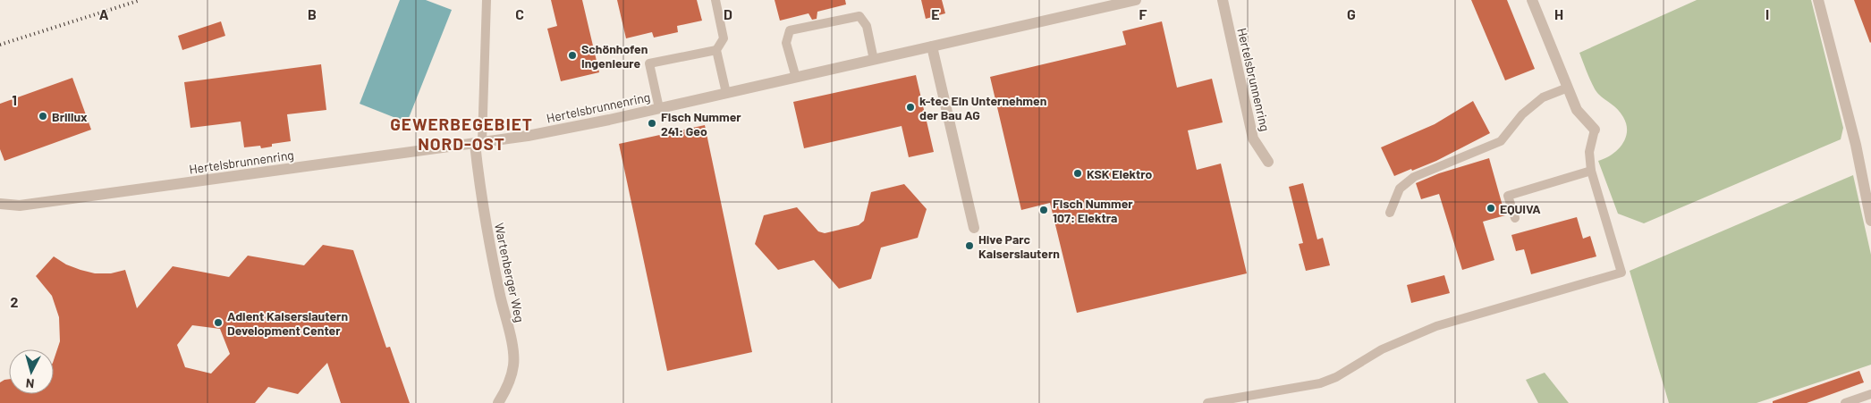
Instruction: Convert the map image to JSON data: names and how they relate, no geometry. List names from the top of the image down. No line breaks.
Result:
{"streets":{"street":["Hertelsbrunnenring","Wartenberger Weg"]},"crossings":[["Hertelsbrunnenring","Wartenberger Weg"]],"districts":["GEWERBEGEBIET NORD-OST"],"places":["Schönhofen Ingenieure","k-tec Ein Unternehmen der Bau AG","Brillux","Fisch Nummer 241: Geo","KSK Elektro","EQUIVA","Fisch Nummer 107: Elektra","Hive Parc Kaiserslautern","Adient Kaiserslautern Development Center"],"north":"bottom","grid":{"columns":["A","B","C","D","E","F","G","H","I"],"rows":["1","2"]}}
